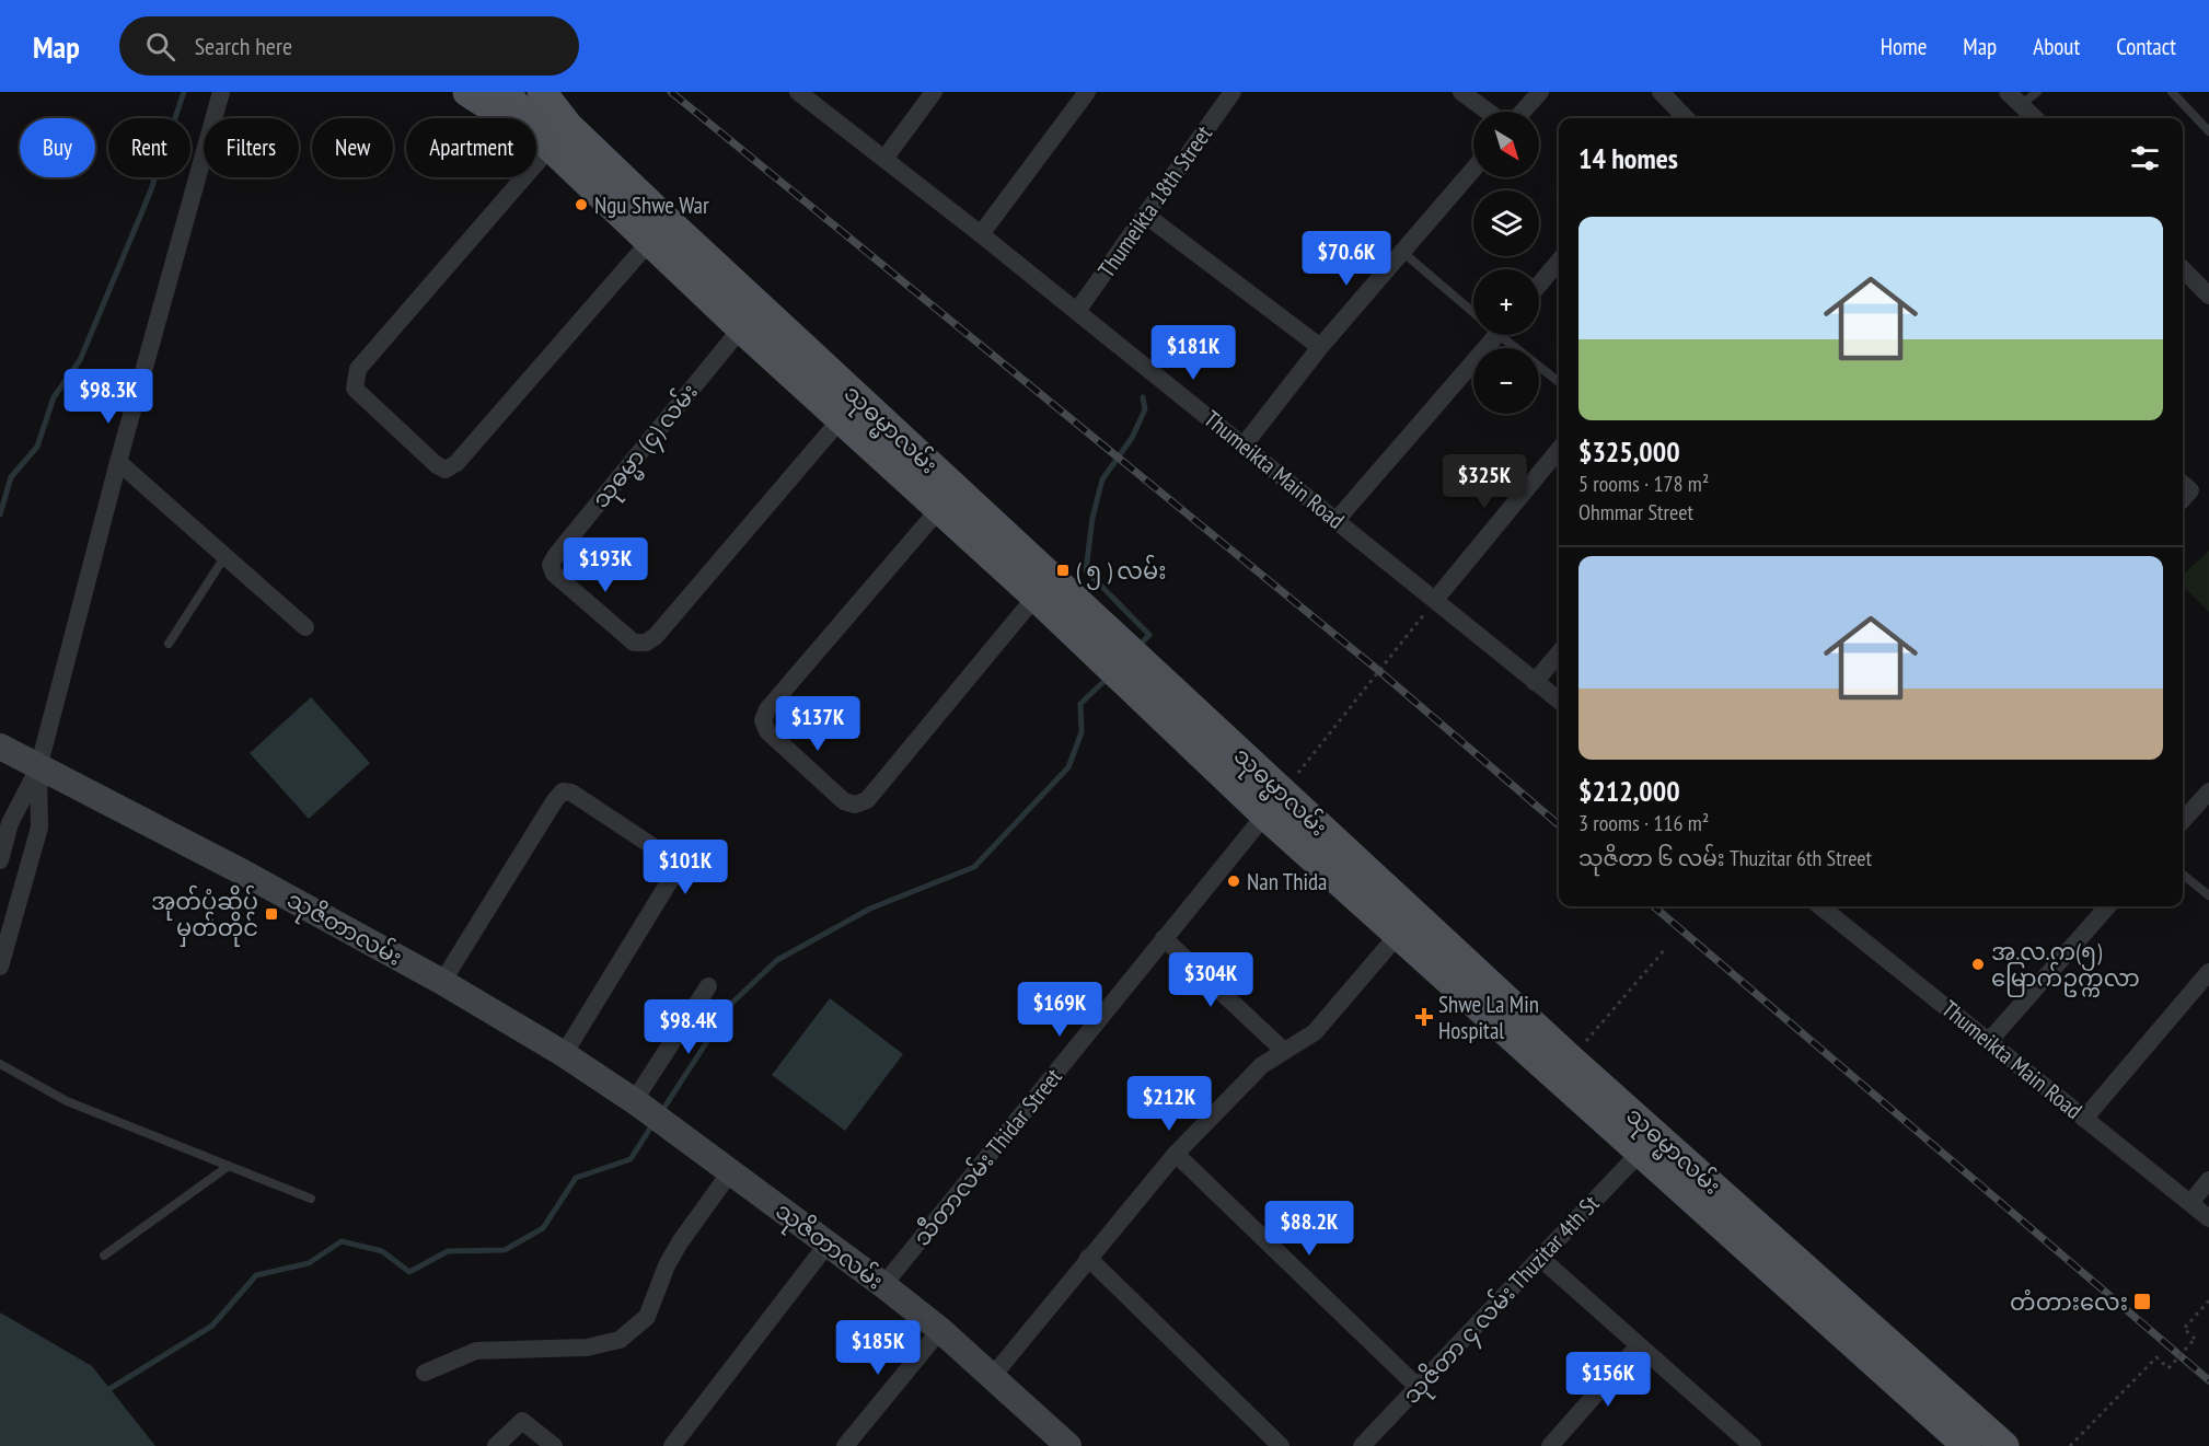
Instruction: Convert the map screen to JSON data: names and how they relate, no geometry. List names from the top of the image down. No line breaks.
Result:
{"streets":{"main road":["သုဓမ္မာလမ်း","သုဇိတာလမ်း"],"street":["Thumeikta 18th Street","သုဓမ္မာ (၄) လမ်း","Thumeikta Main Road","သီတာလမ်း Thidar Street","သုဇိတာ ၄ လမ်း Thuzitar 4th St"]},"crossings":[["Thumeikta 18th Street","Thumeikta Main Road"],["သုဓမ္မာလမ်း","သုဓမ္မာ (၄) လမ်း"],["သုဓမ္မာလမ်း","သီတာလမ်း Thidar Street"],["သုဓမ္မာလမ်း","သုဇိတာ ၄ လမ်း Thuzitar 4th St"],["သုဇိတာလမ်း","သီတာလမ်း Thidar Street"]],"places":{"other":["Ngu Shwe War","Nan Thida","အ.လ.က(၅) မြောက်ဥက္ကလာ"],"transit":["( ၅ ) လမ်း","အုတ်ပုံဆိပ် မှတ်တိုင်","တံတားလေး"],"health":["Shwe La Min Hospital"]},"north":"bottom right","page":{"header":"Map","search":"Search here","nav":["Home","Map","About","Contact"],"map_buttons":["+","−"],"chip":["Buy","Rent","Filters","New","Apartment"],"heading":"14 homes","list":[{"name":"$325,000","note":"5 rooms · 178 m² · Ohmmar Street"},{"name":"$212,000","note":"3 rooms · 116 m² · သုဇိတာ ၆ လမ်း Thuzitar 6th Street"}],"price":["$70.6K","$181K","$98.3K","$325K","$193K","$137K","$101K","$304K","$169K","$98.4K","$212K","$88.2K","$185K","$156K"]}}
